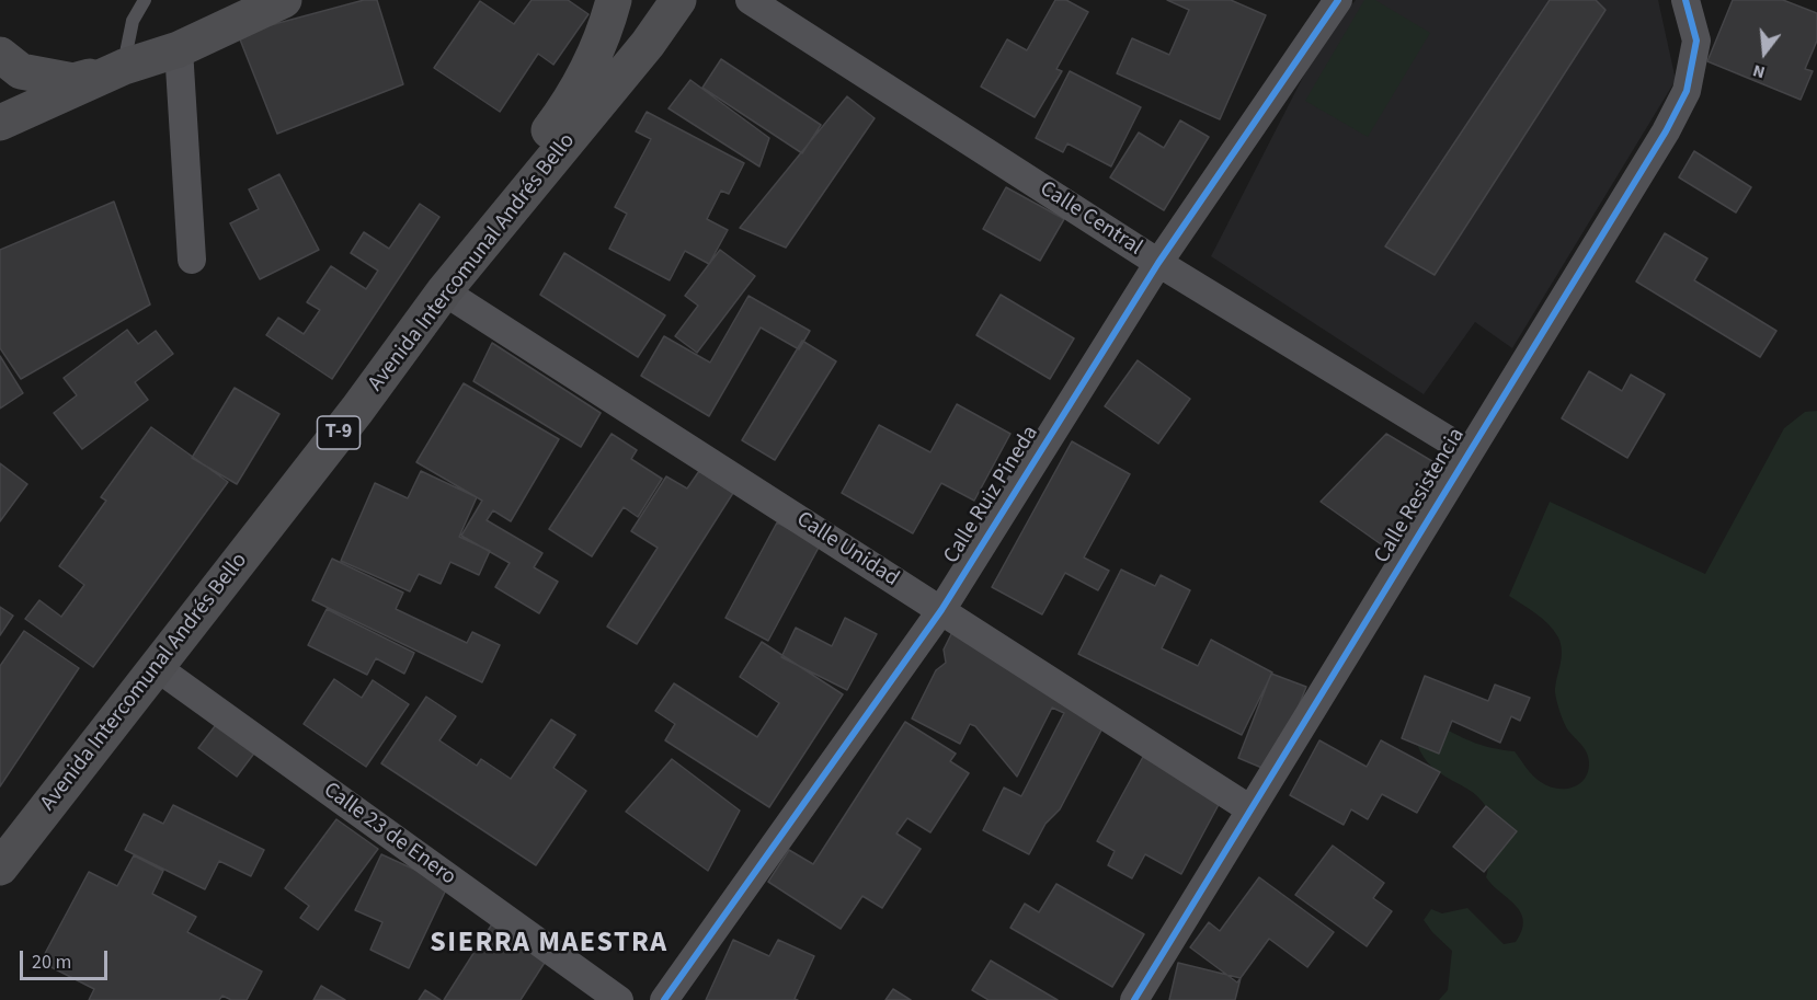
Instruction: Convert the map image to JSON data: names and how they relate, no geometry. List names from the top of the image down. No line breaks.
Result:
{"streets":{"highway":["Avenida Intercomunal Andrés Bello","T-9"],"street":["Calle Central","Calle Ruiz Pineda","Calle Resistencia","Calle Unidad","Calle 23 de Enero"]},"crossings":[["Calle Central","Calle Ruiz Pineda"],["Calle Central","Calle Resistencia"],["Avenida Intercomunal Andrés Bello","T-9"],["Avenida Intercomunal Andrés Bello","Calle Unidad"],["Avenida Intercomunal Andrés Bello","Calle 23 de Enero"],["T-9","Calle Unidad"],["Calle Ruiz Pineda","Calle Unidad"],["Calle Resistencia","Calle Unidad"]],"districts":["SIERRA MAESTRA"],"scale_bar":"20 m","north":"bottom"}
